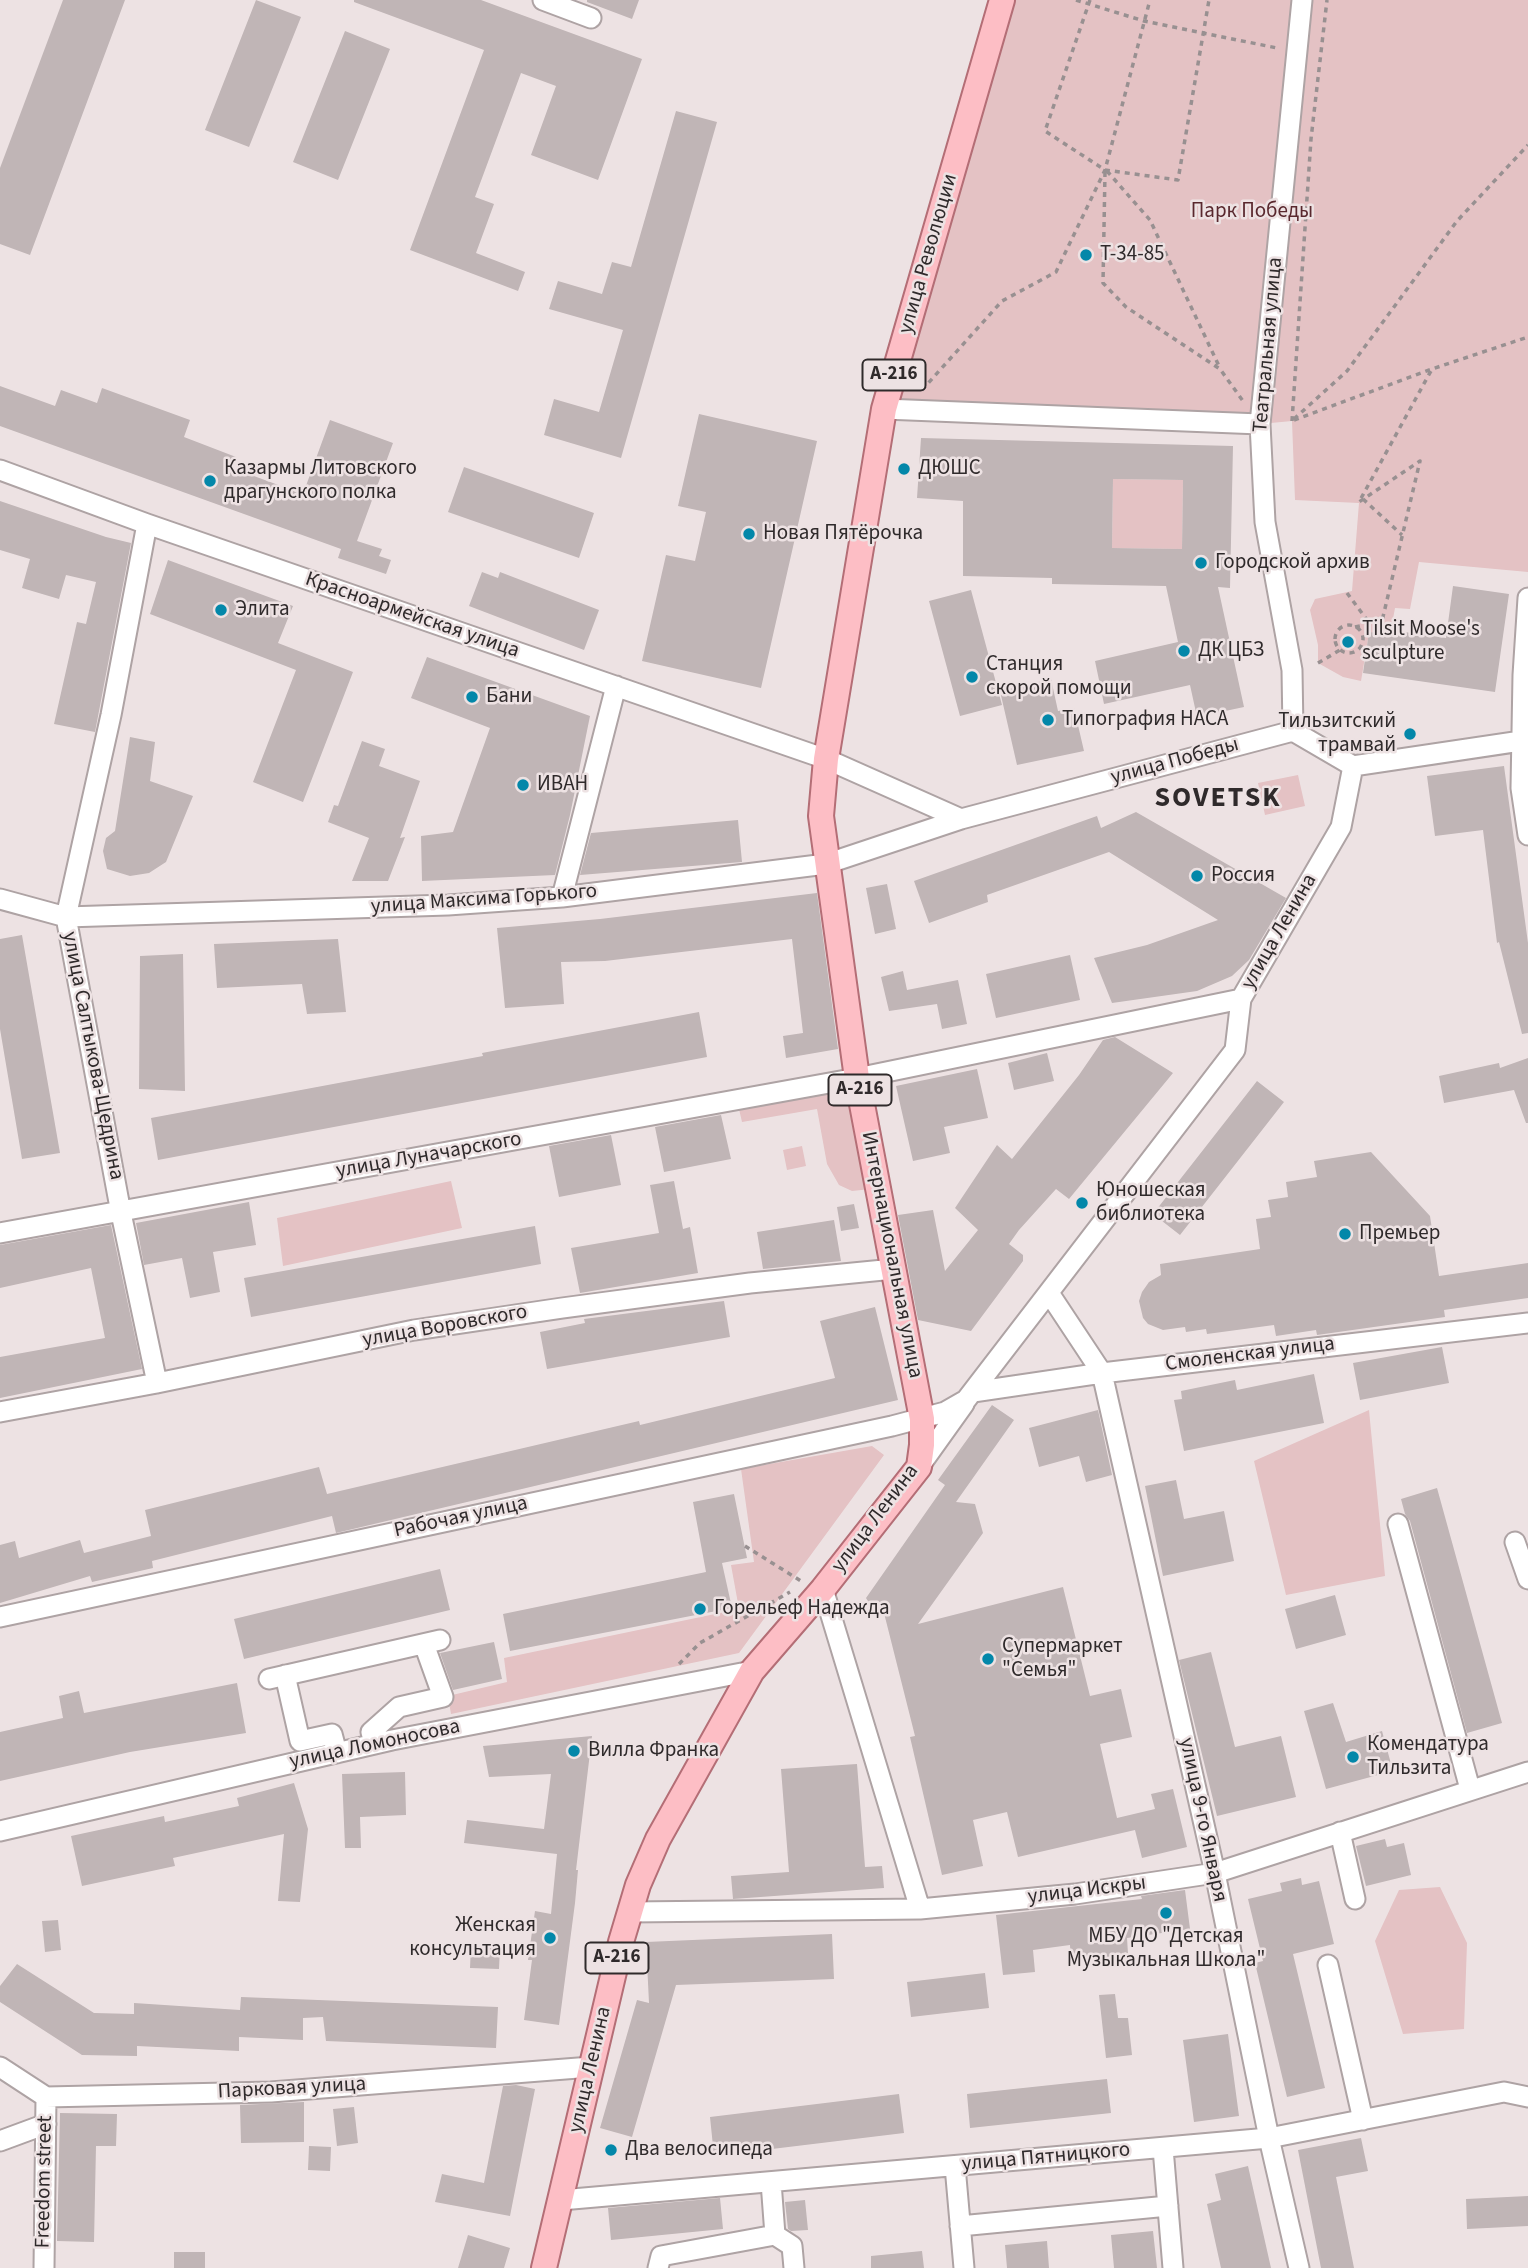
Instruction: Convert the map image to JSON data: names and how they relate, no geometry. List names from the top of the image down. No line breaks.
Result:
{"streets":{"main road":["улица Революции","А-216","улица Ленина","Интернациональная улица"],"street":["Театральная улица","Красноармейская улица","улица Победы","улица Максима Горького","улица Салтыкова-Щедрина","улица Луначарского","улица Воровского","Смоленская улица","Рабочая улица","улица Ломоносова","улица 9-го Января","улица Искры","Парковая улица","улица Пятницкого","Freedom street"]},"crossings":[["улица Революции","Красноармейская улица"],["улица Революции","Интернациональная улица"],["Театральная улица","улица Победы"],["Красноармейская улица","улица Салтыкова-Щедрина"],["Красноармейская улица","Интернациональная улица"],["улица Победы","улица Максима Горького"],["улица Максима Горького","улица Салтыкова-Щедрина"],["улица Максима Горького","Интернациональная улица"],["улица Ленина","улица Луначарского"],["улица Ленина","Интернациональная улица"],["улица Ленина","Смоленская улица"],["улица Ленина","Рабочая улица"],["улица Ленина","улица Ломоносова"],["улица Ленина","улица Искры"],["улица Ленина","Парковая улица"],["улица Ленина","улица Пятницкого"],["улица Салтыкова-Щедрина","улица Луначарского"],["улица Салтыкова-Щедрина","улица Воровского"],["улица Луначарского","Интернациональная улица"],["Интернациональная улица","улица Воровского"],["Интернациональная улица","Рабочая улица"],["Смоленская улица","улица 9-го Января"],["улица 9-го Января","улица Искры"],["улица 9-го Января","улица Пятницкого"],["Парковая улица","Freedom street"]],"districts":["SOVETSK"],"parks":["Парк Победы"],"places":["Т-34-85","ДЮШС","Казармы Литовского драгунского полка","Новая Пятёрочка","Городской архив","Элита","Tilsit Moose's sculpture","ДК ЦБЗ","Станция скорой помощи","Бани","Типография НАСА","Тильзитский трамвай","ИВАН","Россия","Юношеская библиотека","Премьер","Горельеф Надежда","Супермаркет \"Семья\"","Вилла Франка","Комендатура Тильзита","МБУ ДО \"Детская Музыкальная Школа\"","Женская консультация","Два велосипеда"]}
